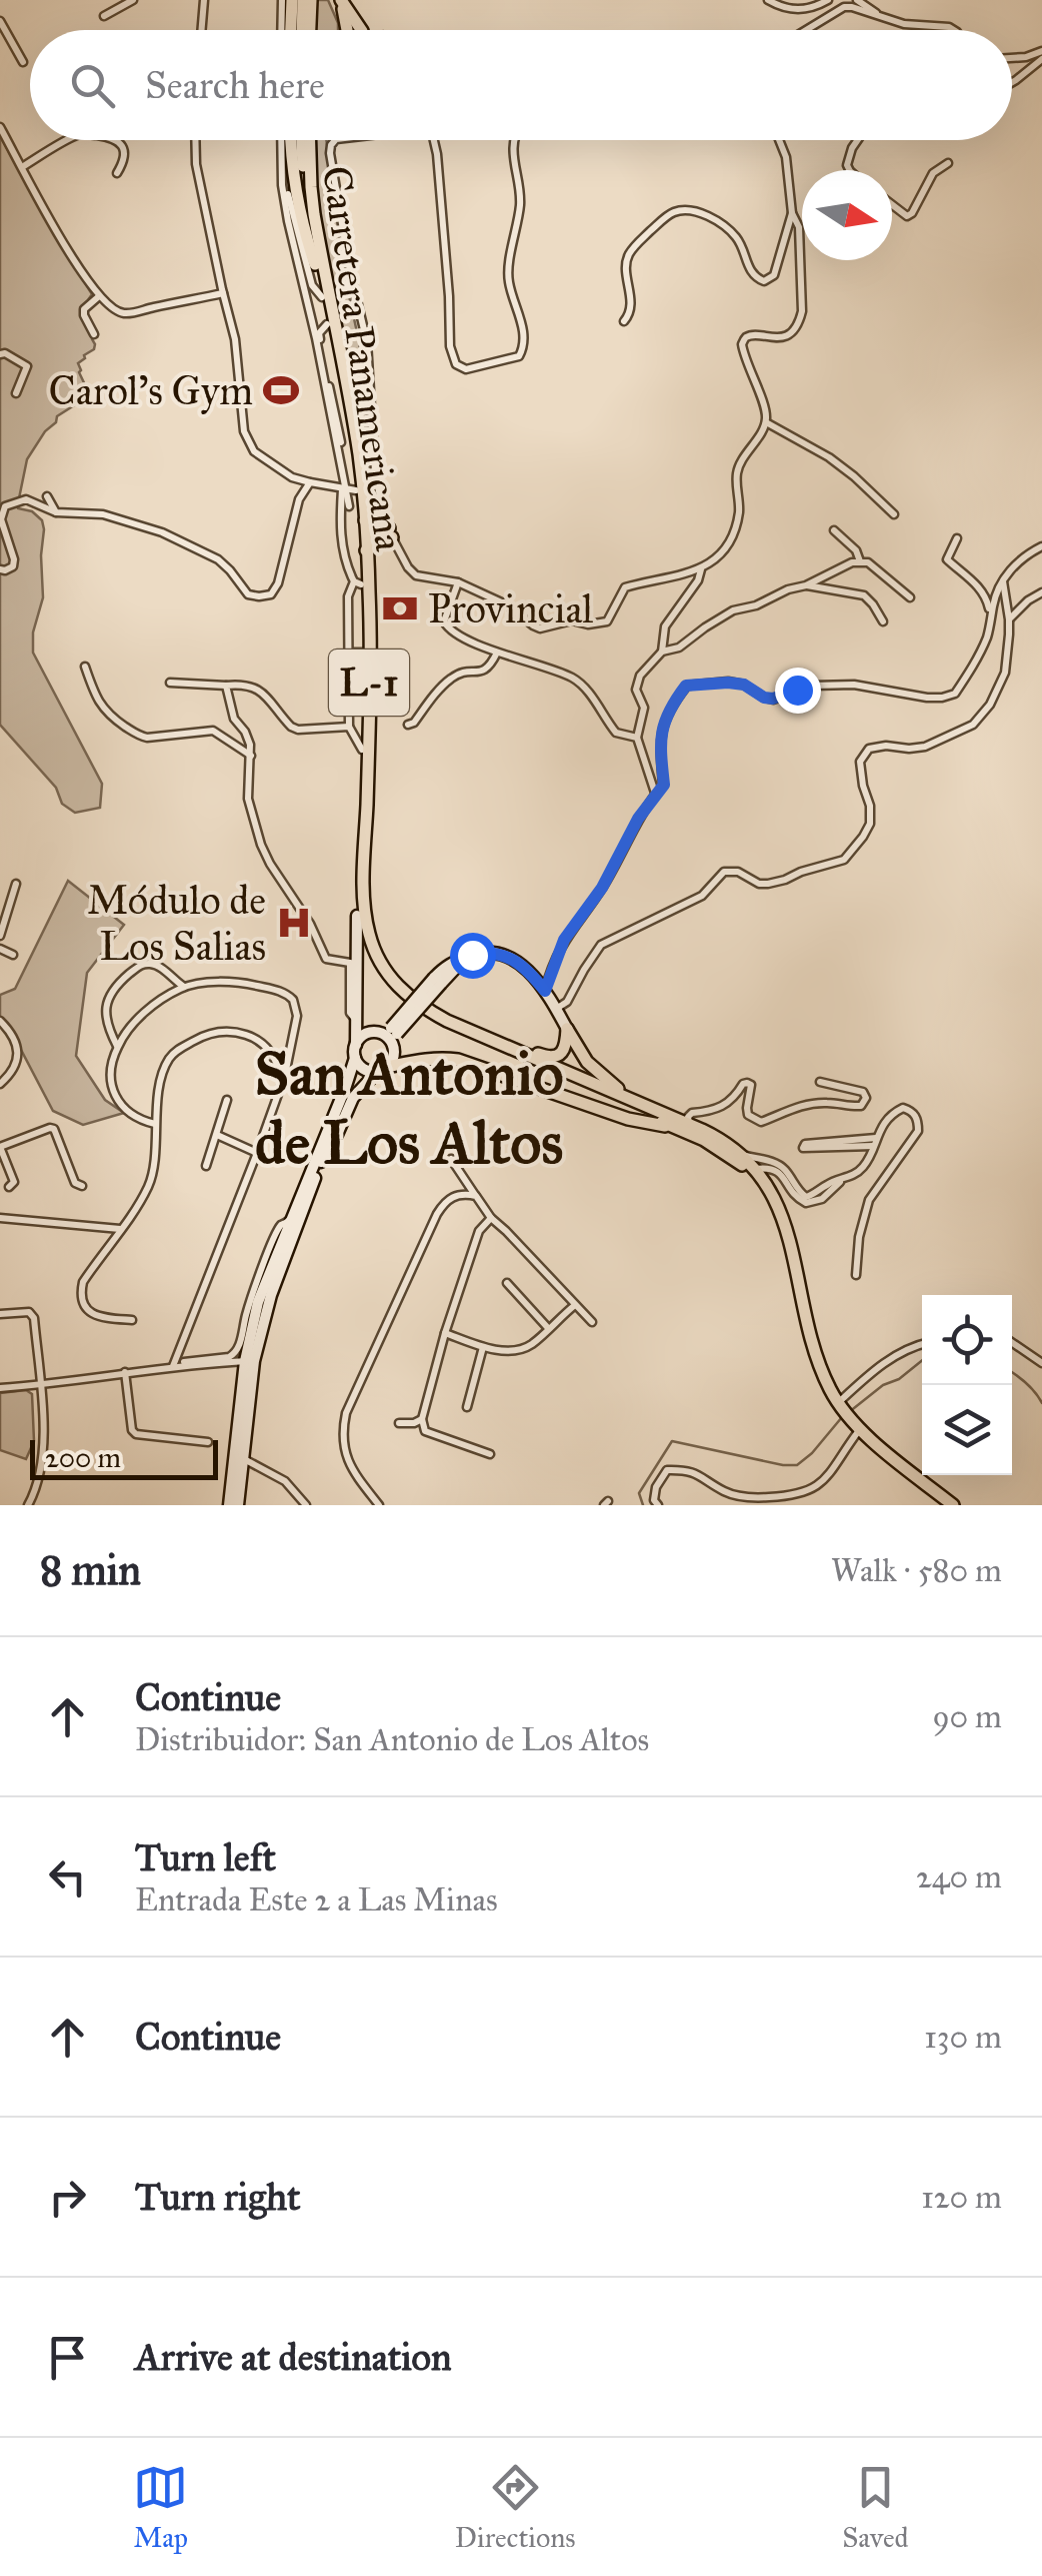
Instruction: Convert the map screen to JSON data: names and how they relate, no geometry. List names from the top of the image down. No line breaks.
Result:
{"streets":{"main road":["Carretera Panamericana","L-1"]},"crossings":[["Carretera Panamericana","L-1"]],"districts":["San Antonio de Los Altos"],"places":{"sports":["Carol's Gym"],"bank":["Provincial"],"hospital":["Módulo de Los Salias"]},"scale_bar":"200 m","north":"right","page":{"search":"Search here","scale":"200 m","heading":["8 min","Walk · 580 m"],"list":[["Continue","Distribuidor: San Antonio de Los Altos","90 m"],["Turn left","Entrada Este 2 a Las Minas","240 m"],["Continue","130 m"],["Turn right","120 m"],"Arrive at destination"],"nav":["Map","Directions","Saved"]}}
